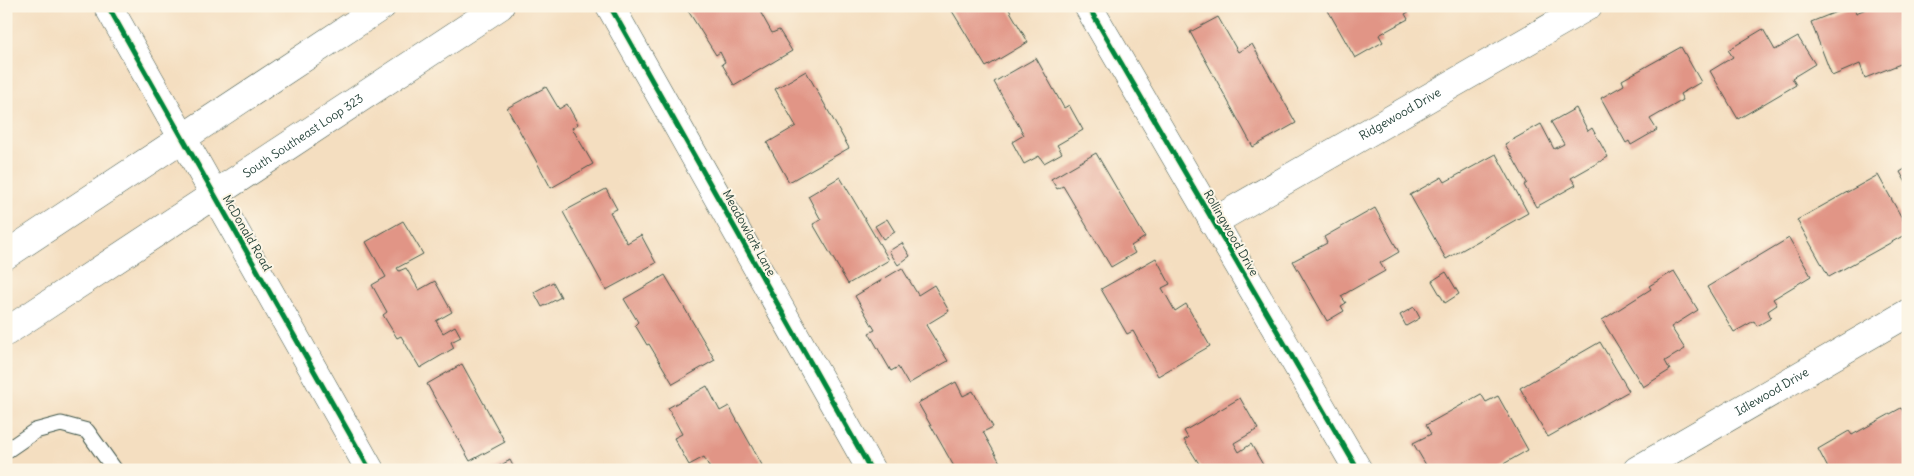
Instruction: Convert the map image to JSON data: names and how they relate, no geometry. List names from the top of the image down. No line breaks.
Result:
{"streets":{"main road":["Ridgewood Drive","South Southeast Loop 323","McDonald Road","Meadowlark Lane","Rollingwood Drive","Idlewood Drive"]},"crossings":[["Ridgewood Drive","Rollingwood Drive"],["South Southeast Loop 323","McDonald Road"]]}
